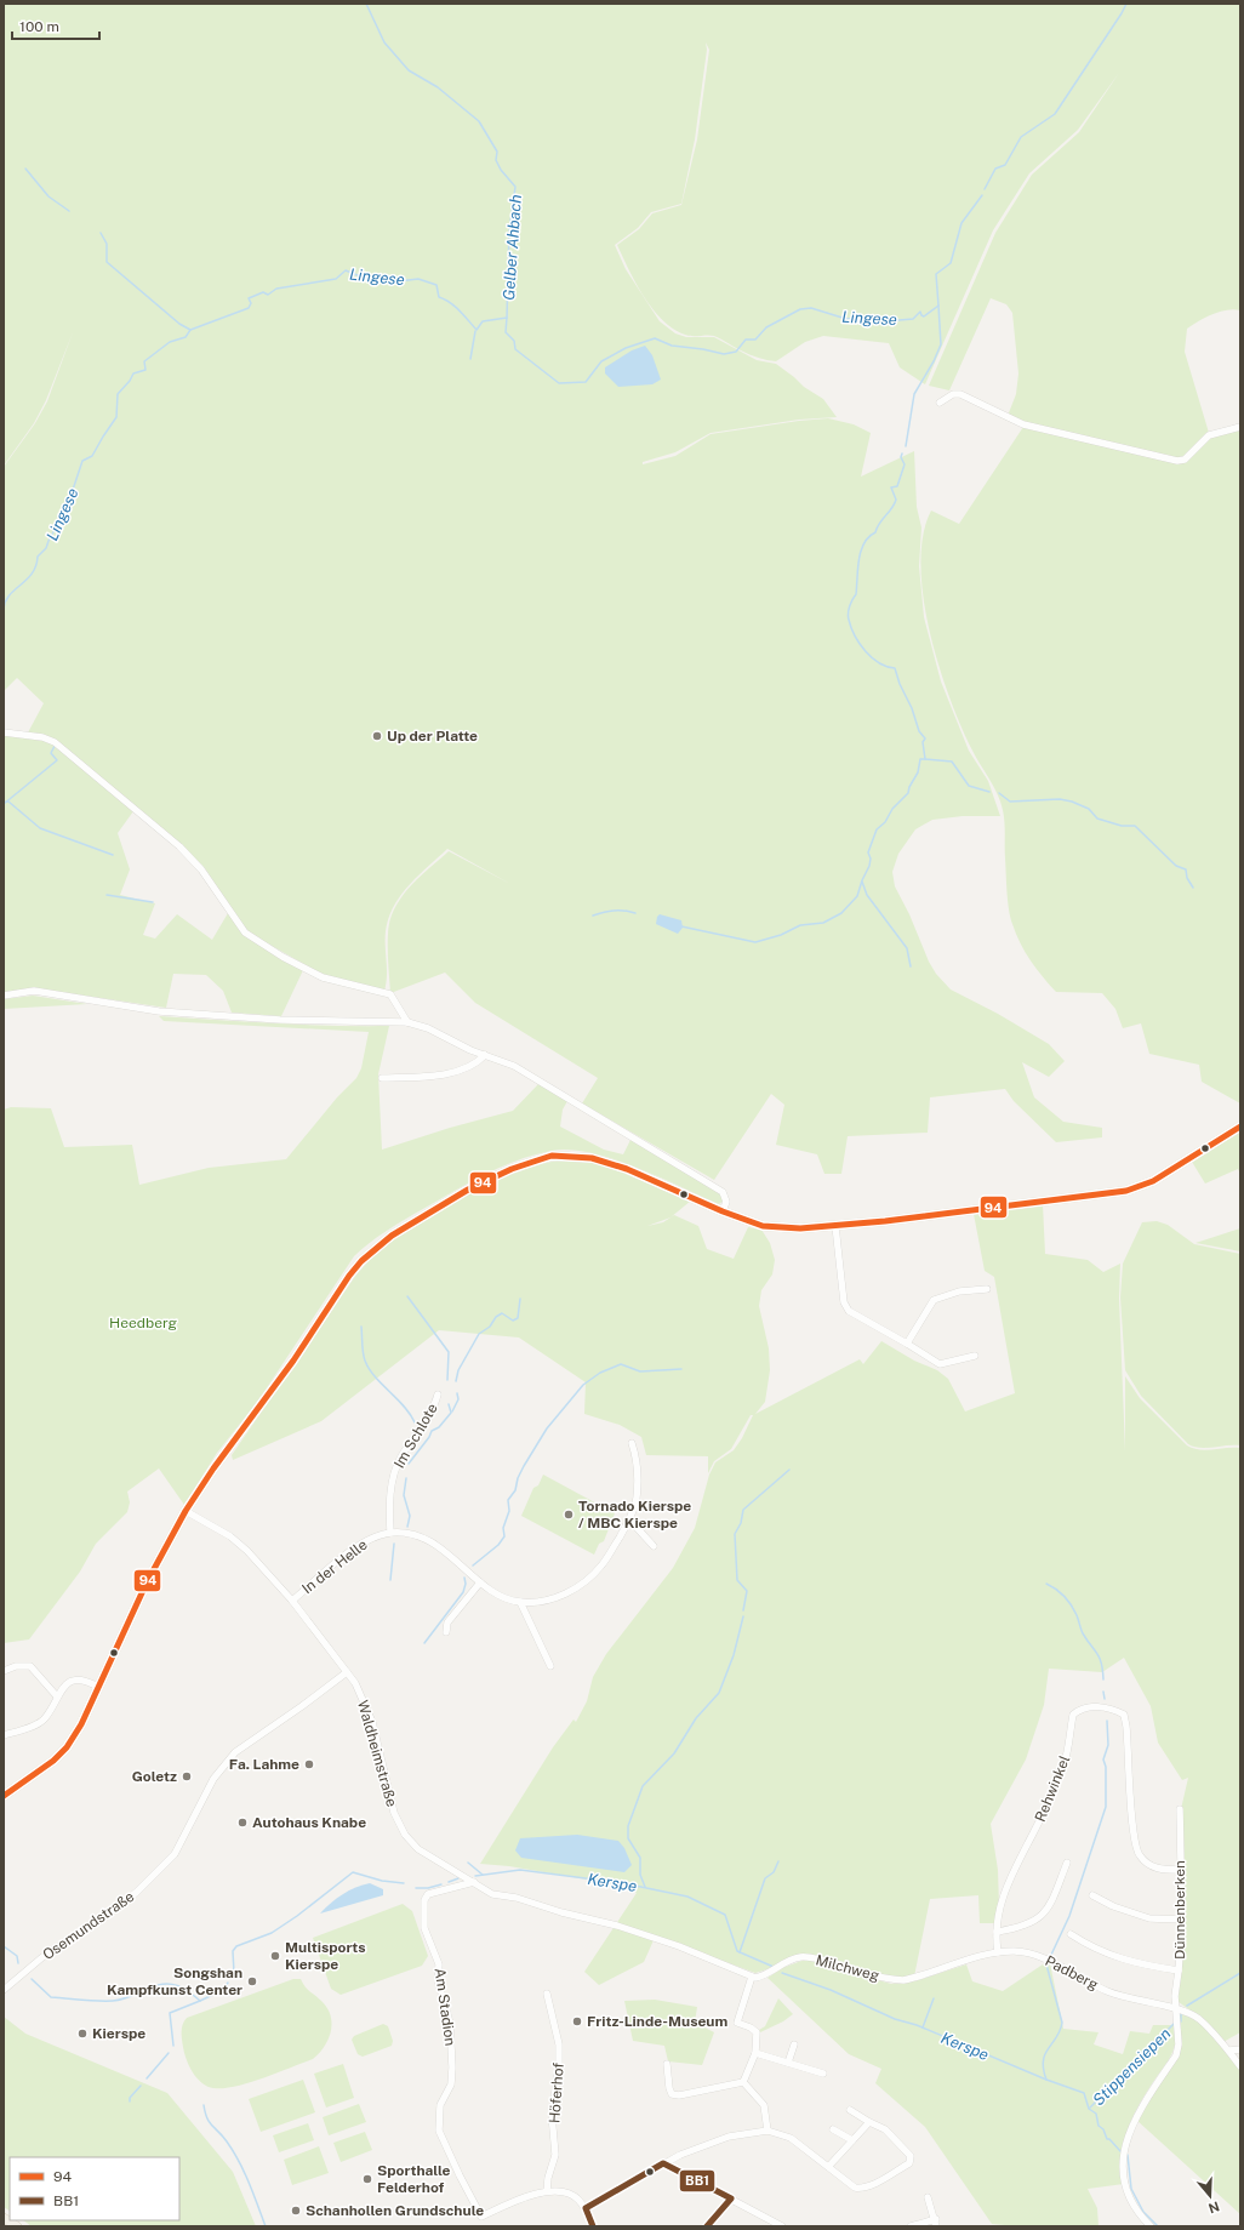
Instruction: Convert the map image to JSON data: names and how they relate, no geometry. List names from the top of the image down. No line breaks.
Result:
{"streets":{"street":["Im Schlote","In der Helle","Waldheimstraße","Rehwinkel","Dünnenberken","Osemundstraße","Milchweg","Padberg","Am Stadion","Höferhof"]},"crossings":[["Im Schlote","In der Helle"],["In der Helle","Waldheimstraße"],["Waldheimstraße","Osemundstraße"],["Waldheimstraße","Milchweg"],["Waldheimstraße","Am Stadion"],["Rehwinkel","Dünnenberken"],["Rehwinkel","Padberg"],["Dünnenberken","Padberg"],["Milchweg","Padberg"],["Am Stadion","Höferhof"]],"water":["Gelber Ahbach","Lingese","Kerspe","Stippensiepen"],"parks":["Heedberg"],"places":["Up der Platte","Tornado Kierspe / MBC Kierspe","Fa. Lahme","Goletz","Autohaus Knabe","Multisports Kierspe","Songshan Kampfkunst Center","Fritz-Linde-Museum","Kierspe","Sporthalle Felderhof","Schanhollen Grundschule"],"lines":["transit line 94","transit line BB1"],"legend":["94","BB1"],"scale_bar":"100 m","north":"bottom"}
